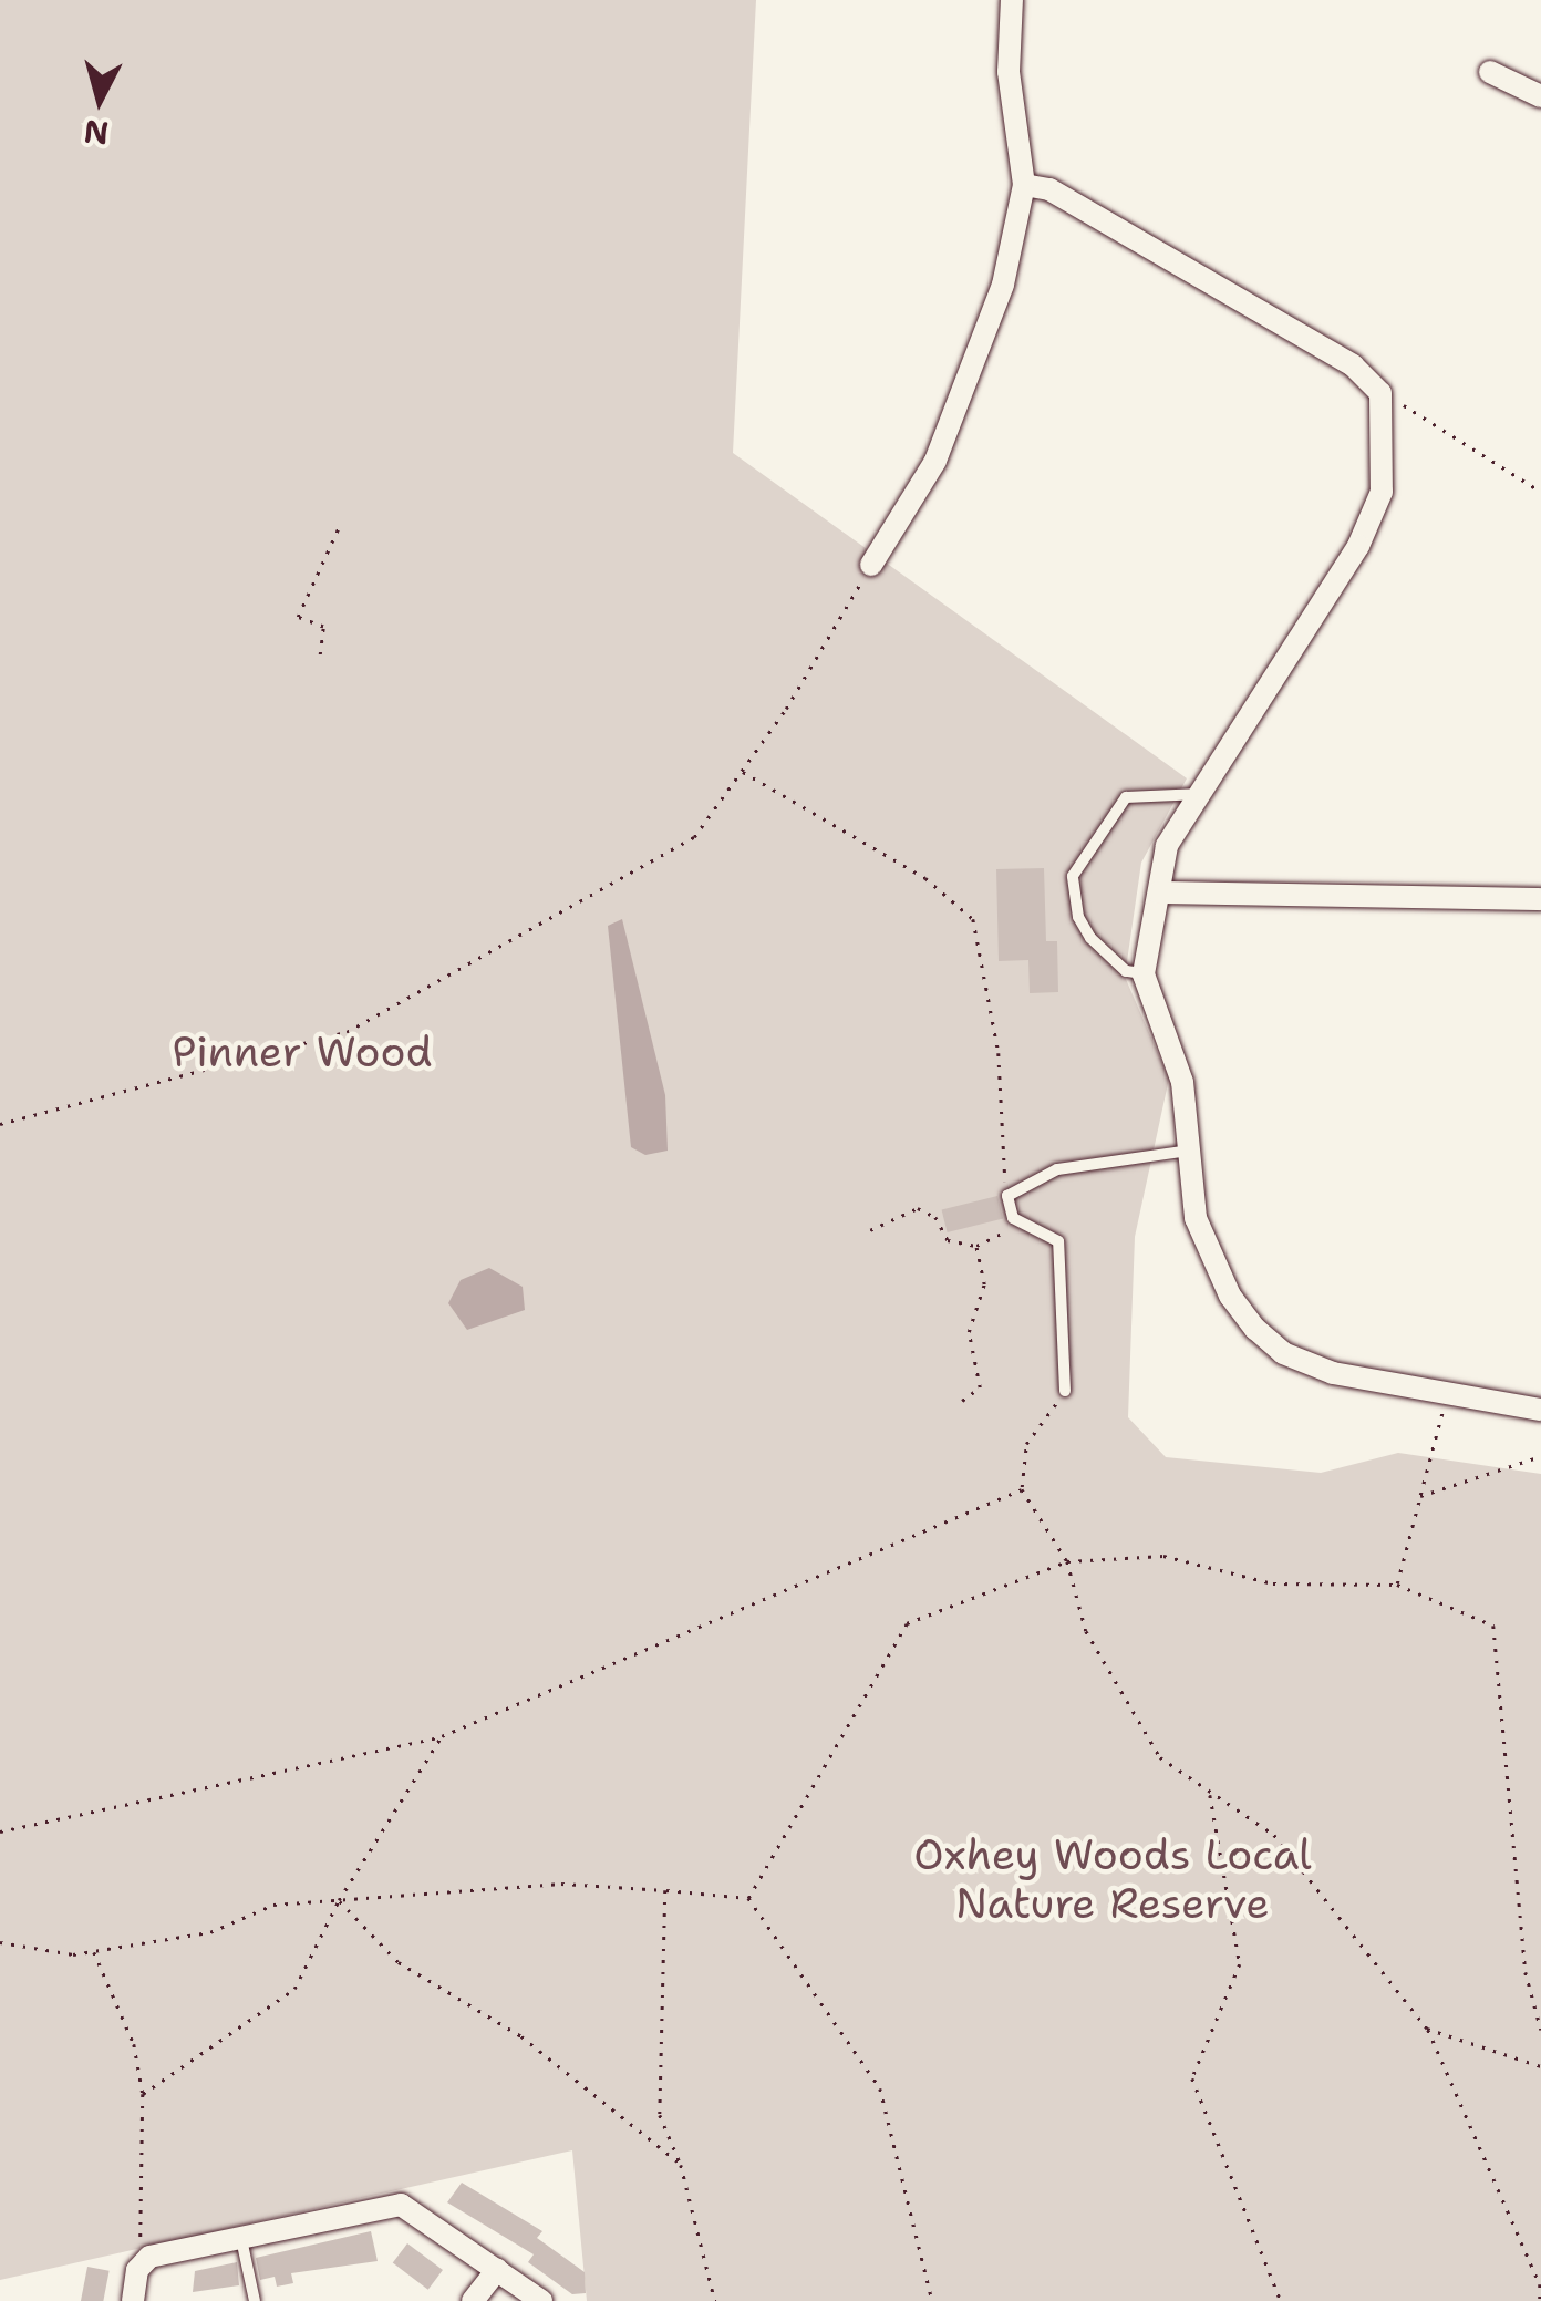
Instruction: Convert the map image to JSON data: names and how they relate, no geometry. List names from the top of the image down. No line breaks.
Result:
{"parks":["Pinner Wood","Oxhey Woods Local Nature Reserve"],"north":"bottom"}
